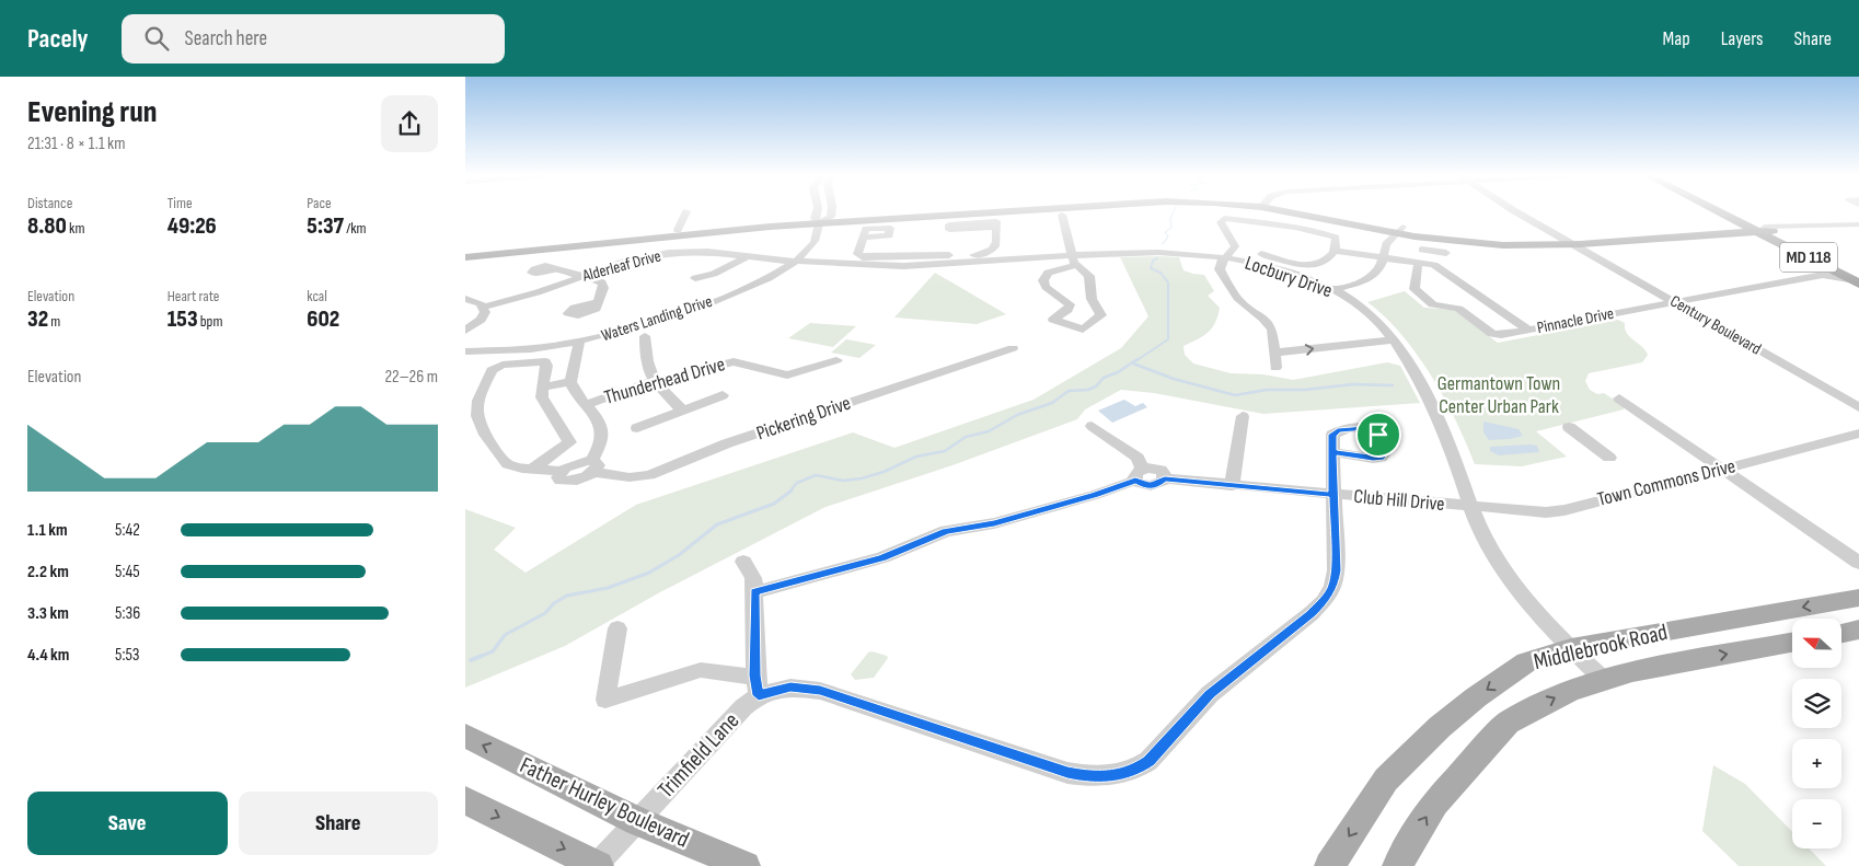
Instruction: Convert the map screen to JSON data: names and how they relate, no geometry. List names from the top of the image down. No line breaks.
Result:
{"streets":{"main road":["MD 118","Middlebrook Road","Father Hurley Boulevard"],"street":["Alderleaf Drive","Locbury Drive","Waters Landing Drive","Pinnacle Drive","Century Boulevard","Thunderhead Drive","Pickering Drive","Town Commons Drive","Club Hill Drive","Trimfield Lane"]},"crossings":[["MD 118","Pinnacle Drive"],["Alderleaf Drive","Locbury Drive"],["Alderleaf Drive","Waters Landing Drive"],["Locbury Drive","Waters Landing Drive"],["Locbury Drive","Town Commons Drive"],["Locbury Drive","Club Hill Drive"],["Locbury Drive","Middlebrook Road"],["Pinnacle Drive","Century Boulevard"],["Town Commons Drive","Club Hill Drive"],["Trimfield Lane","Father Hurley Boulevard"]],"parks":["Germantown Town Center Urban Park"],"north":"left","page":{"header":"Pacely","search":"Search here","nav":["Map","Layers","Share"],"heading":["Evening run","21:31 · 8 × 1.1 km"],"stats":[["Distance","8.80 km"],["Time","49:26"],["Pace","5:37 /km"],["Elevation","32 m"],["Heart rate","153 bpm"],["kcal","602"]],"chart":["Elevation","22–26 m"],"list":[{"name":"1.1 km","note":"5:42"},{"name":"2.2 km","note":"5:45"},{"name":"3.3 km","note":"5:36"},{"name":"4.4 km","note":"5:53"}],"map_buttons":["+","−"],"buttons":["Save","Share"]}}
